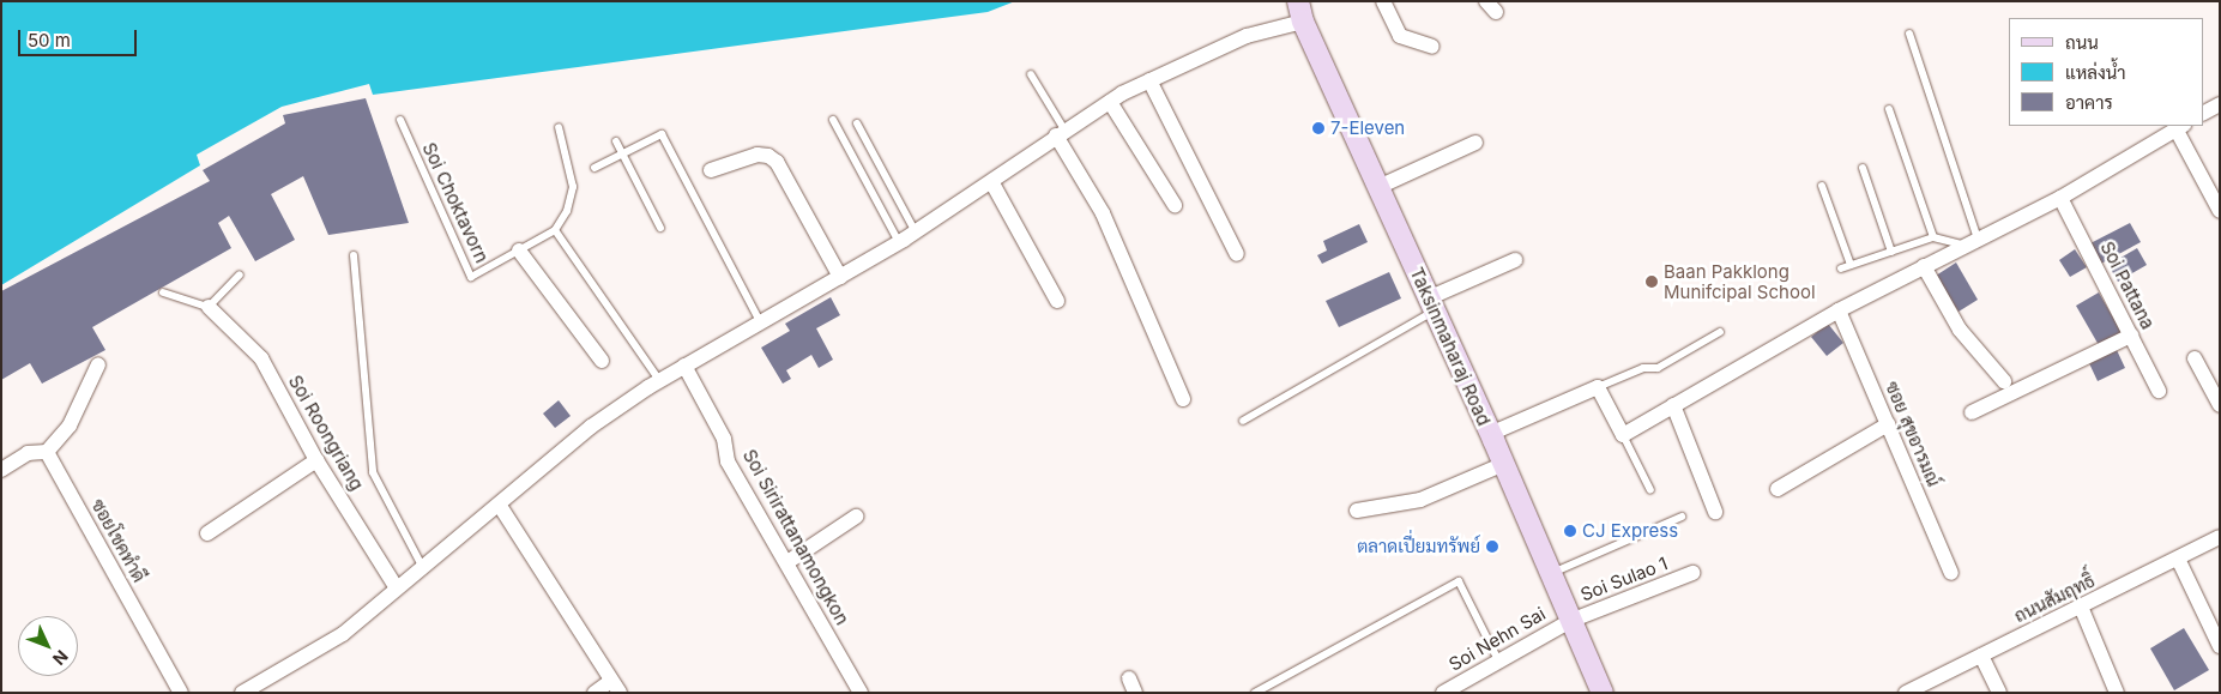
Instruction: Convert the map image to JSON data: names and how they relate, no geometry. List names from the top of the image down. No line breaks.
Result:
{"streets":{"street":["Soi Pattana","Taksinmaharaj Road","Soi Roongriang","ซอย สุขอารมณ์","Soi Sirirattanamongkon","ซอยโชคทำดี","Soi Sulao 1","ถนนสัมฤทธิ์","Soi Nehn Sai"],"lane":["Soi Choktavorn"]},"crossings":[["Taksinmaharaj Road","Soi Sulao 1"],["Taksinmaharaj Road","Soi Nehn Sai"],["Soi Sulao 1","Soi Nehn Sai"]],"places":["7-Eleven","Baan Pakklong Munifcipal School","CJ Express","ตลาดเปี่ยมทรัพย์"],"legend":["ถนน","แหล่งน้ำ","อาคาร"],"scale_bar":"50 m","north":"bottom right"}
